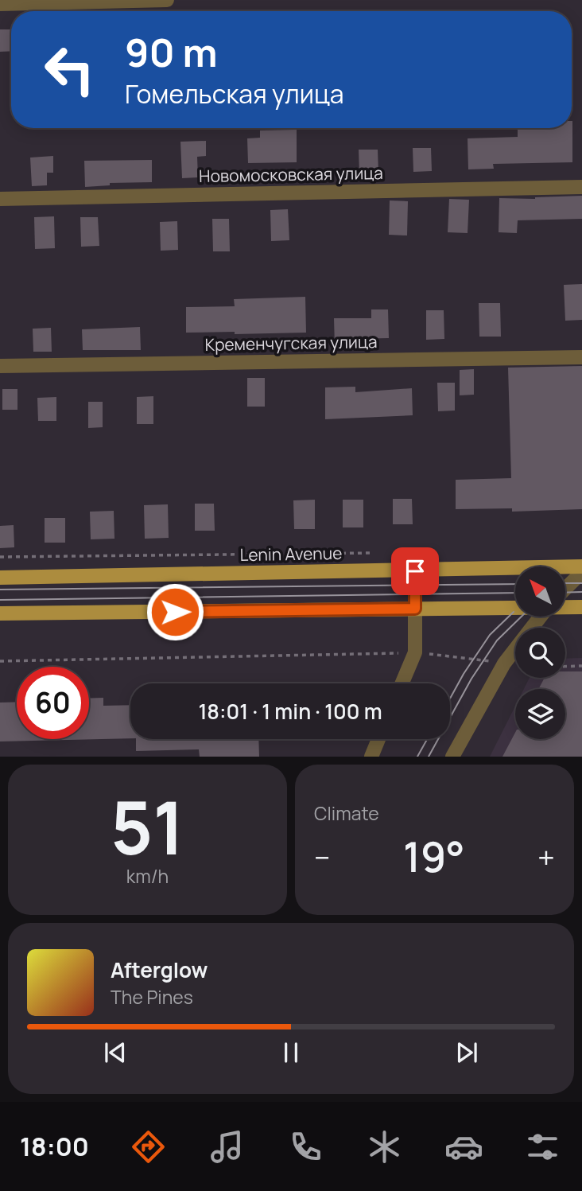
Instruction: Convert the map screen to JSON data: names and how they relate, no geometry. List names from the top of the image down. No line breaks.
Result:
{"streets":{"main road":["Lenin Avenue"],"street":["Новомосковская улица","Кременчугская улица"]},"north":"top left","page":{"turn":["90 m","Гомельская улица"],"limit":"60","trip":"18:01 · 1 min · 100 m","tile":[["51","km/h"],"Climate"],"heat":["−","19°","+"],"song":["Afterglow","The Pines"],"tabs":"18:00"}}
